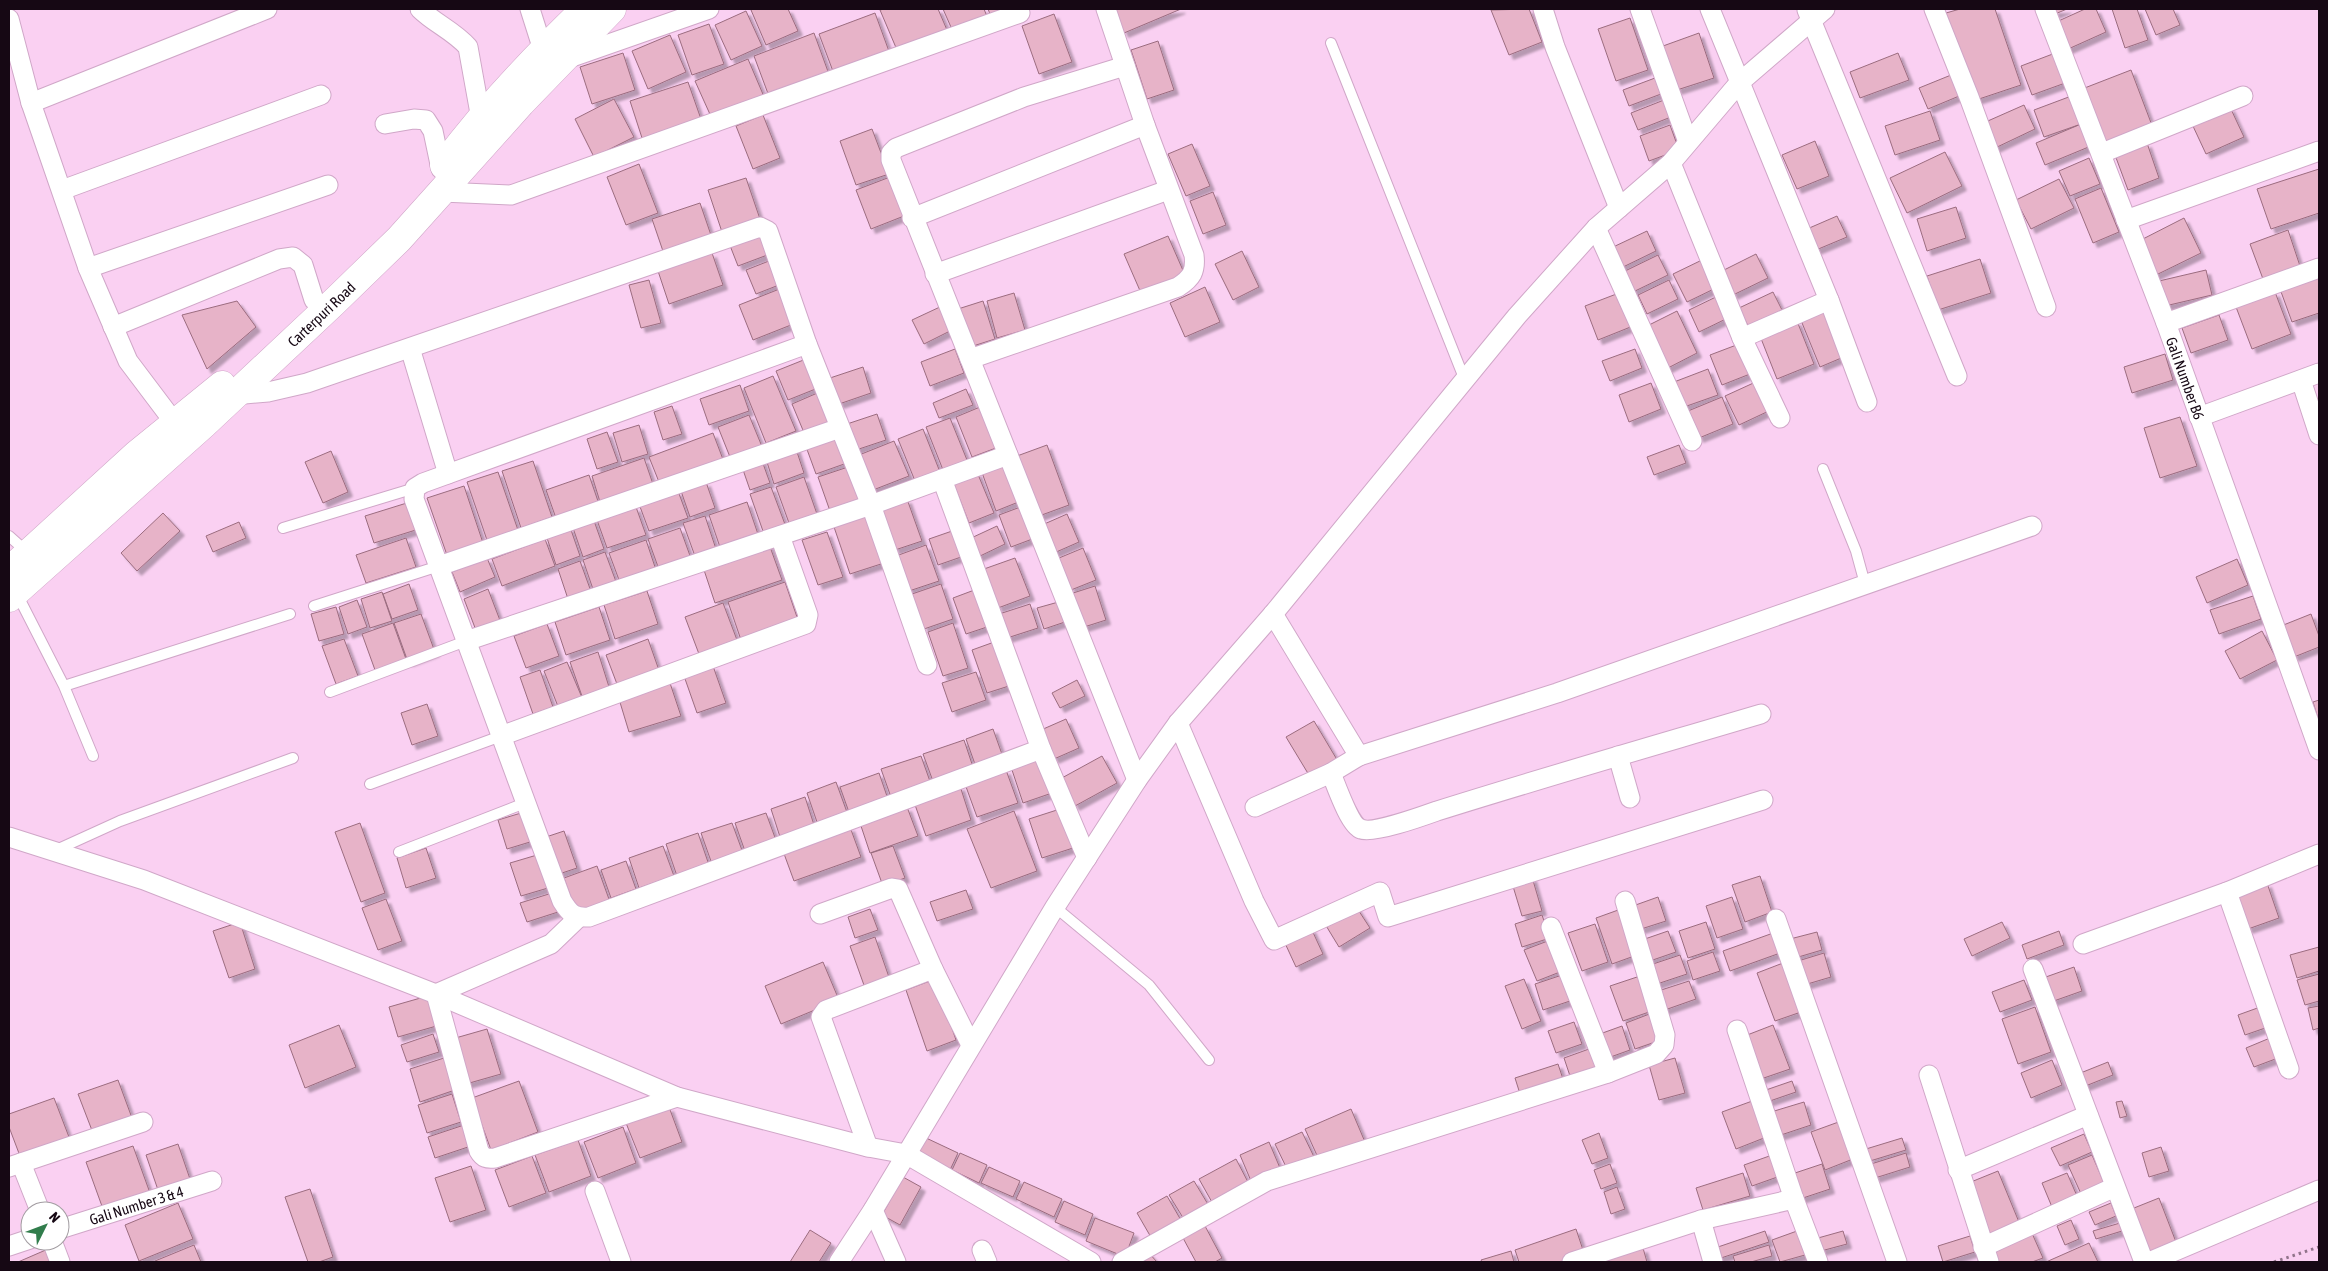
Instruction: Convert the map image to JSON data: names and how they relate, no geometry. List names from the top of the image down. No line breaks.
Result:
{"streets":{"main road":["Carterpuri Road"],"street":["Gali Number B6","Gali Number 3 & 4"]},"north":"top right"}
